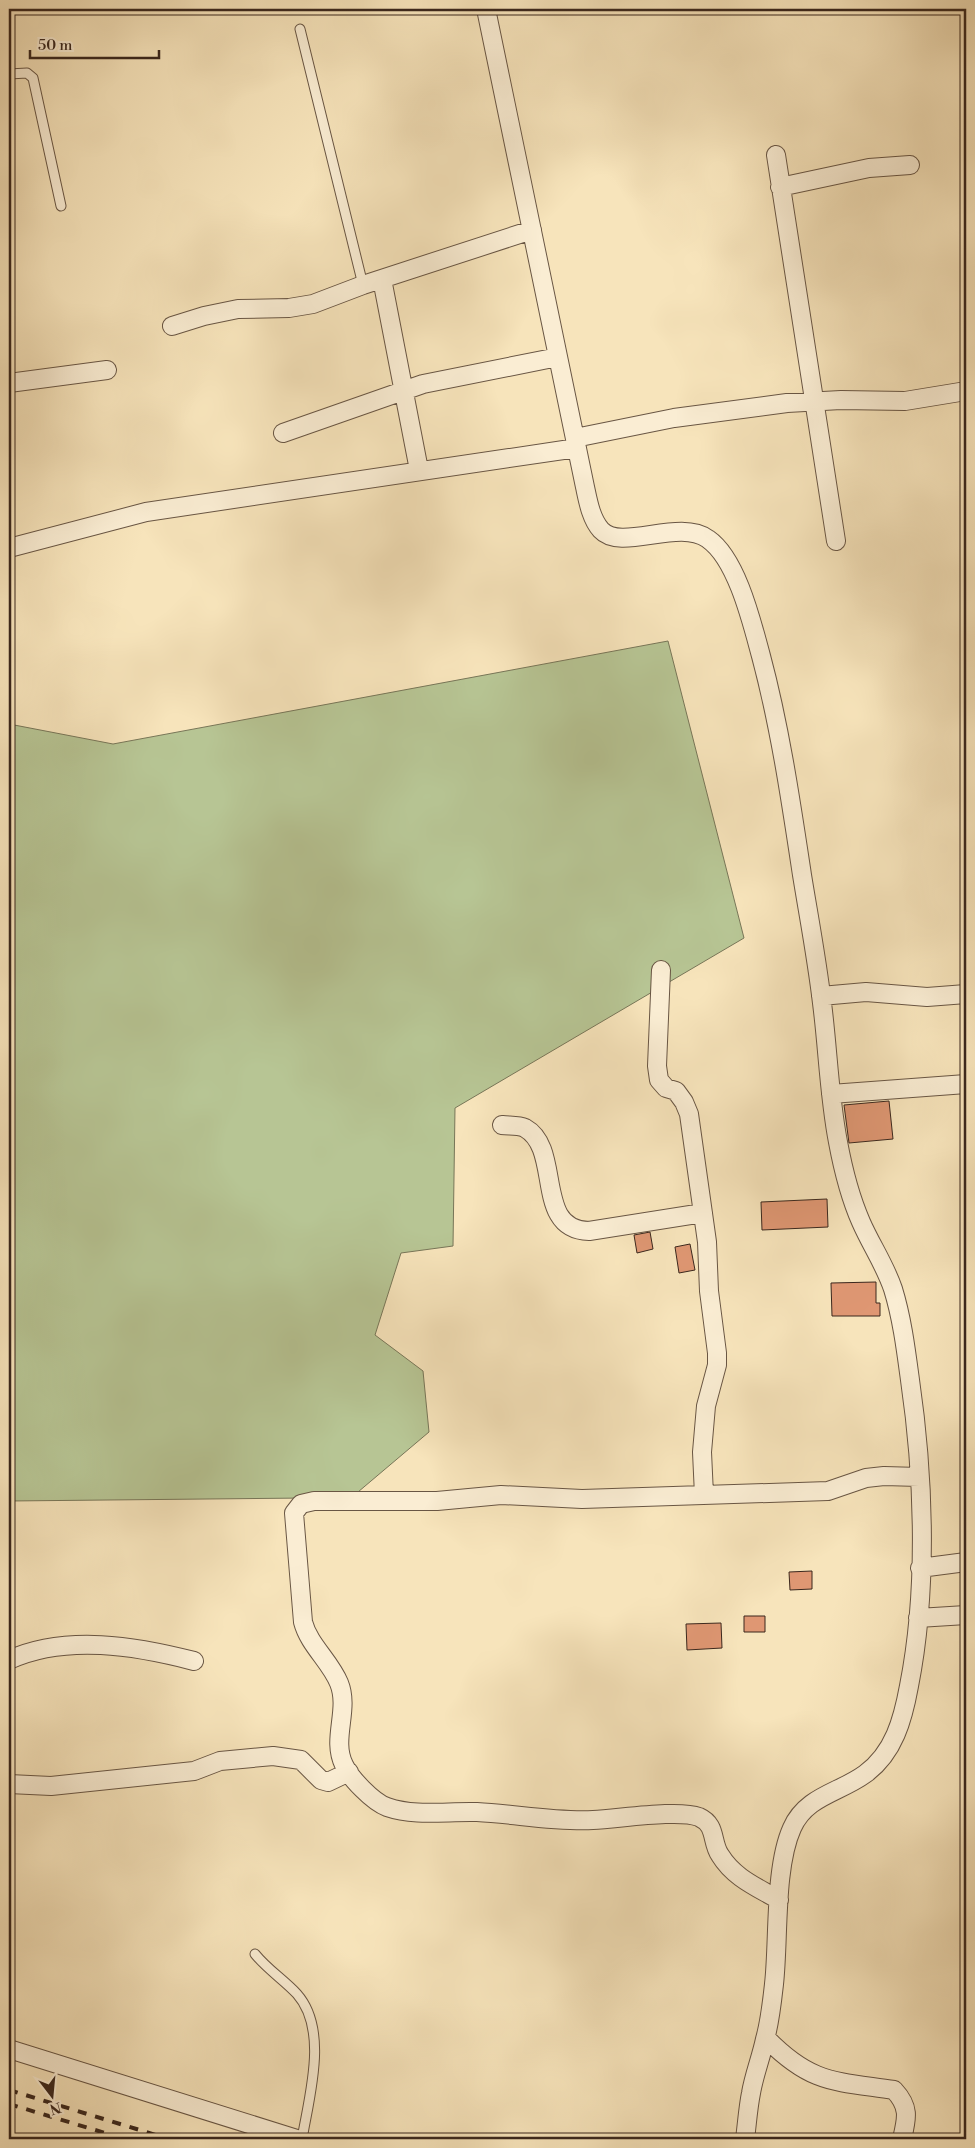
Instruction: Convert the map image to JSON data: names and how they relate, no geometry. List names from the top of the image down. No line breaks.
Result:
{"scale_bar":"50 m","north":"bottom"}
